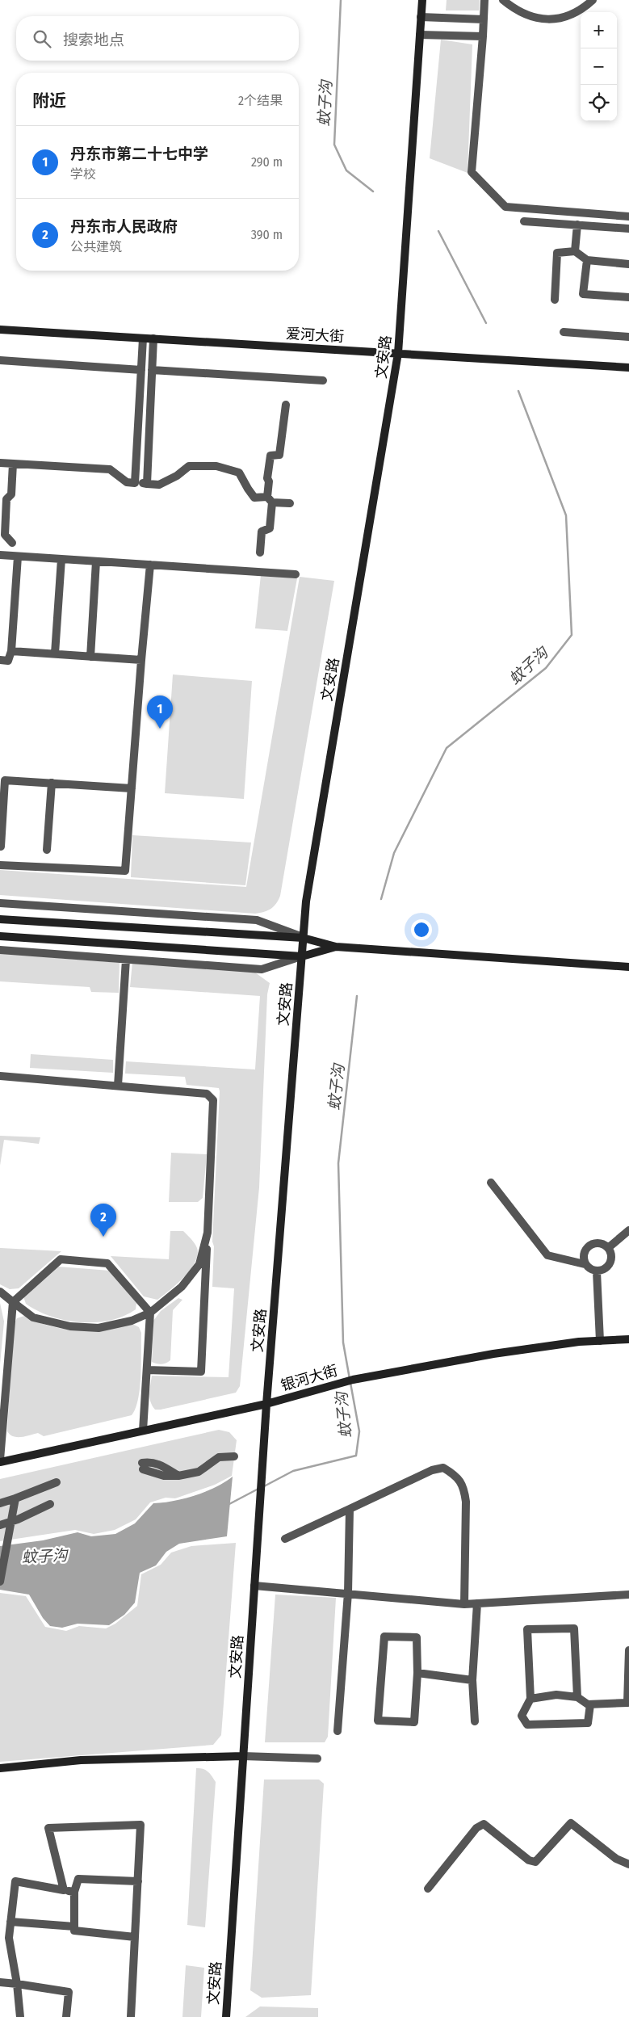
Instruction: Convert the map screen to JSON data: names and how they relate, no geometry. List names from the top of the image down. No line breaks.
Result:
{"streets":{"main road":["爱河大街","文安路","银河大街"]},"crossings":[["爱河大街","文安路"],["文安路","银河大街"]],"water":["蚊子沟"],"page":{"map_buttons":["+","−"],"search":"搜索地点","heading":["附近","2个结果"],"list":[{"mark":"1","name":"丹东市第二十七中学","note":"学校","value":"290 m"},{"mark":"2","name":"丹东市人民政府","note":"公共建筑","value":"390 m"}],"pins":["1","2"]}}
